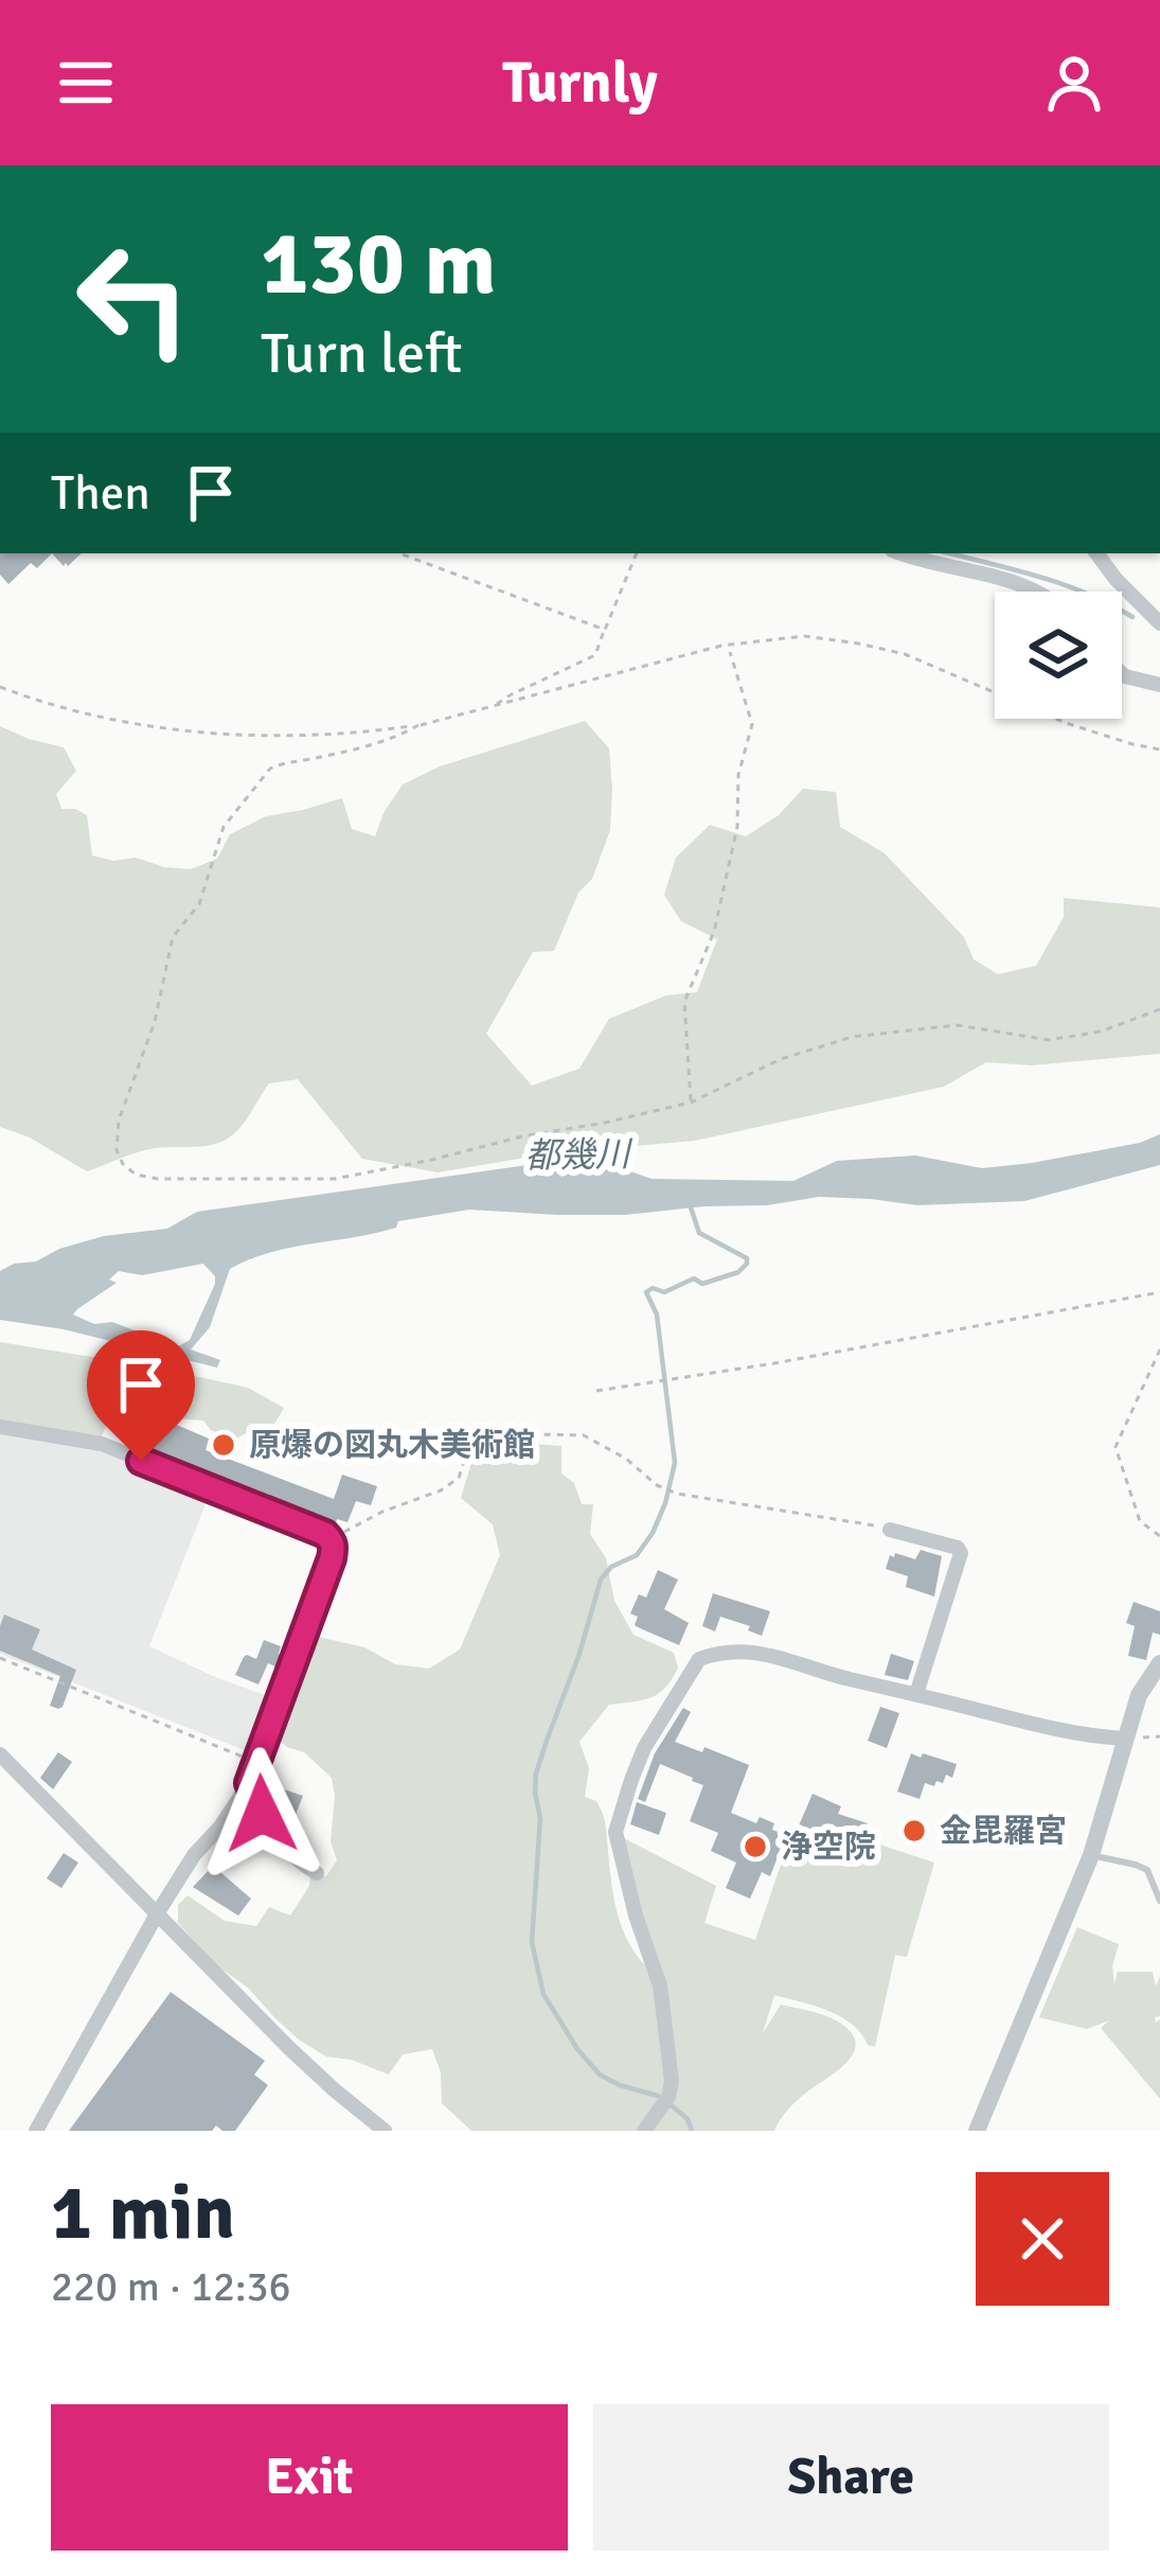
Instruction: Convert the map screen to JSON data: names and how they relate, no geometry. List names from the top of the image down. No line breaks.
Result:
{"water":["都幾川"],"places":["原爆の図丸木美術館","金毘羅宮","浄空院"],"page":{"header":"Turnly","turn":["130 m","Turn left"],"then":"Then","heading":["1 min","220 m · 12:36"],"buttons":["Exit","Share"]}}
